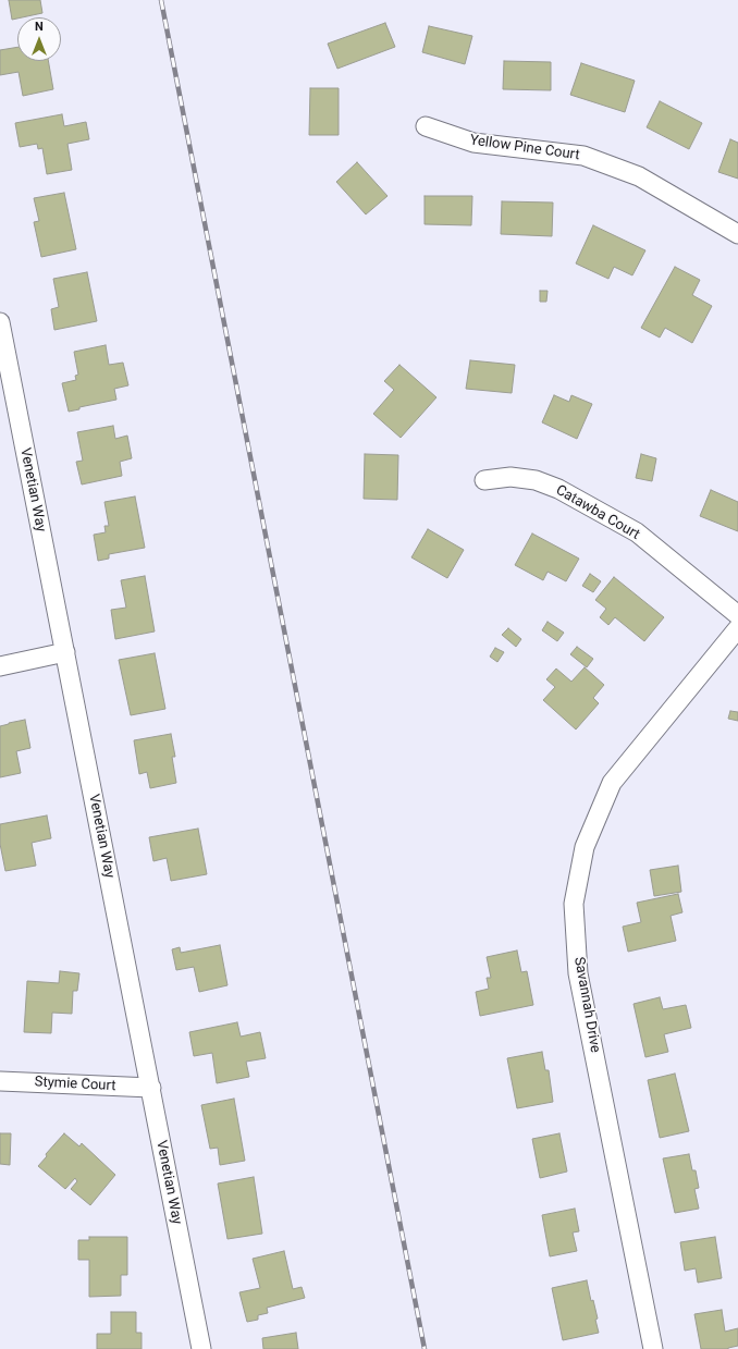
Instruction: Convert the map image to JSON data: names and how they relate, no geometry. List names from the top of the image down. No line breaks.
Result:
{"streets":{"street":["Yellow Pine Court","Venetian Way","Catawba Court","Savannah Drive","Stymie Court"]},"crossings":[["Venetian Way","Stymie Court"]],"north":"top"}
